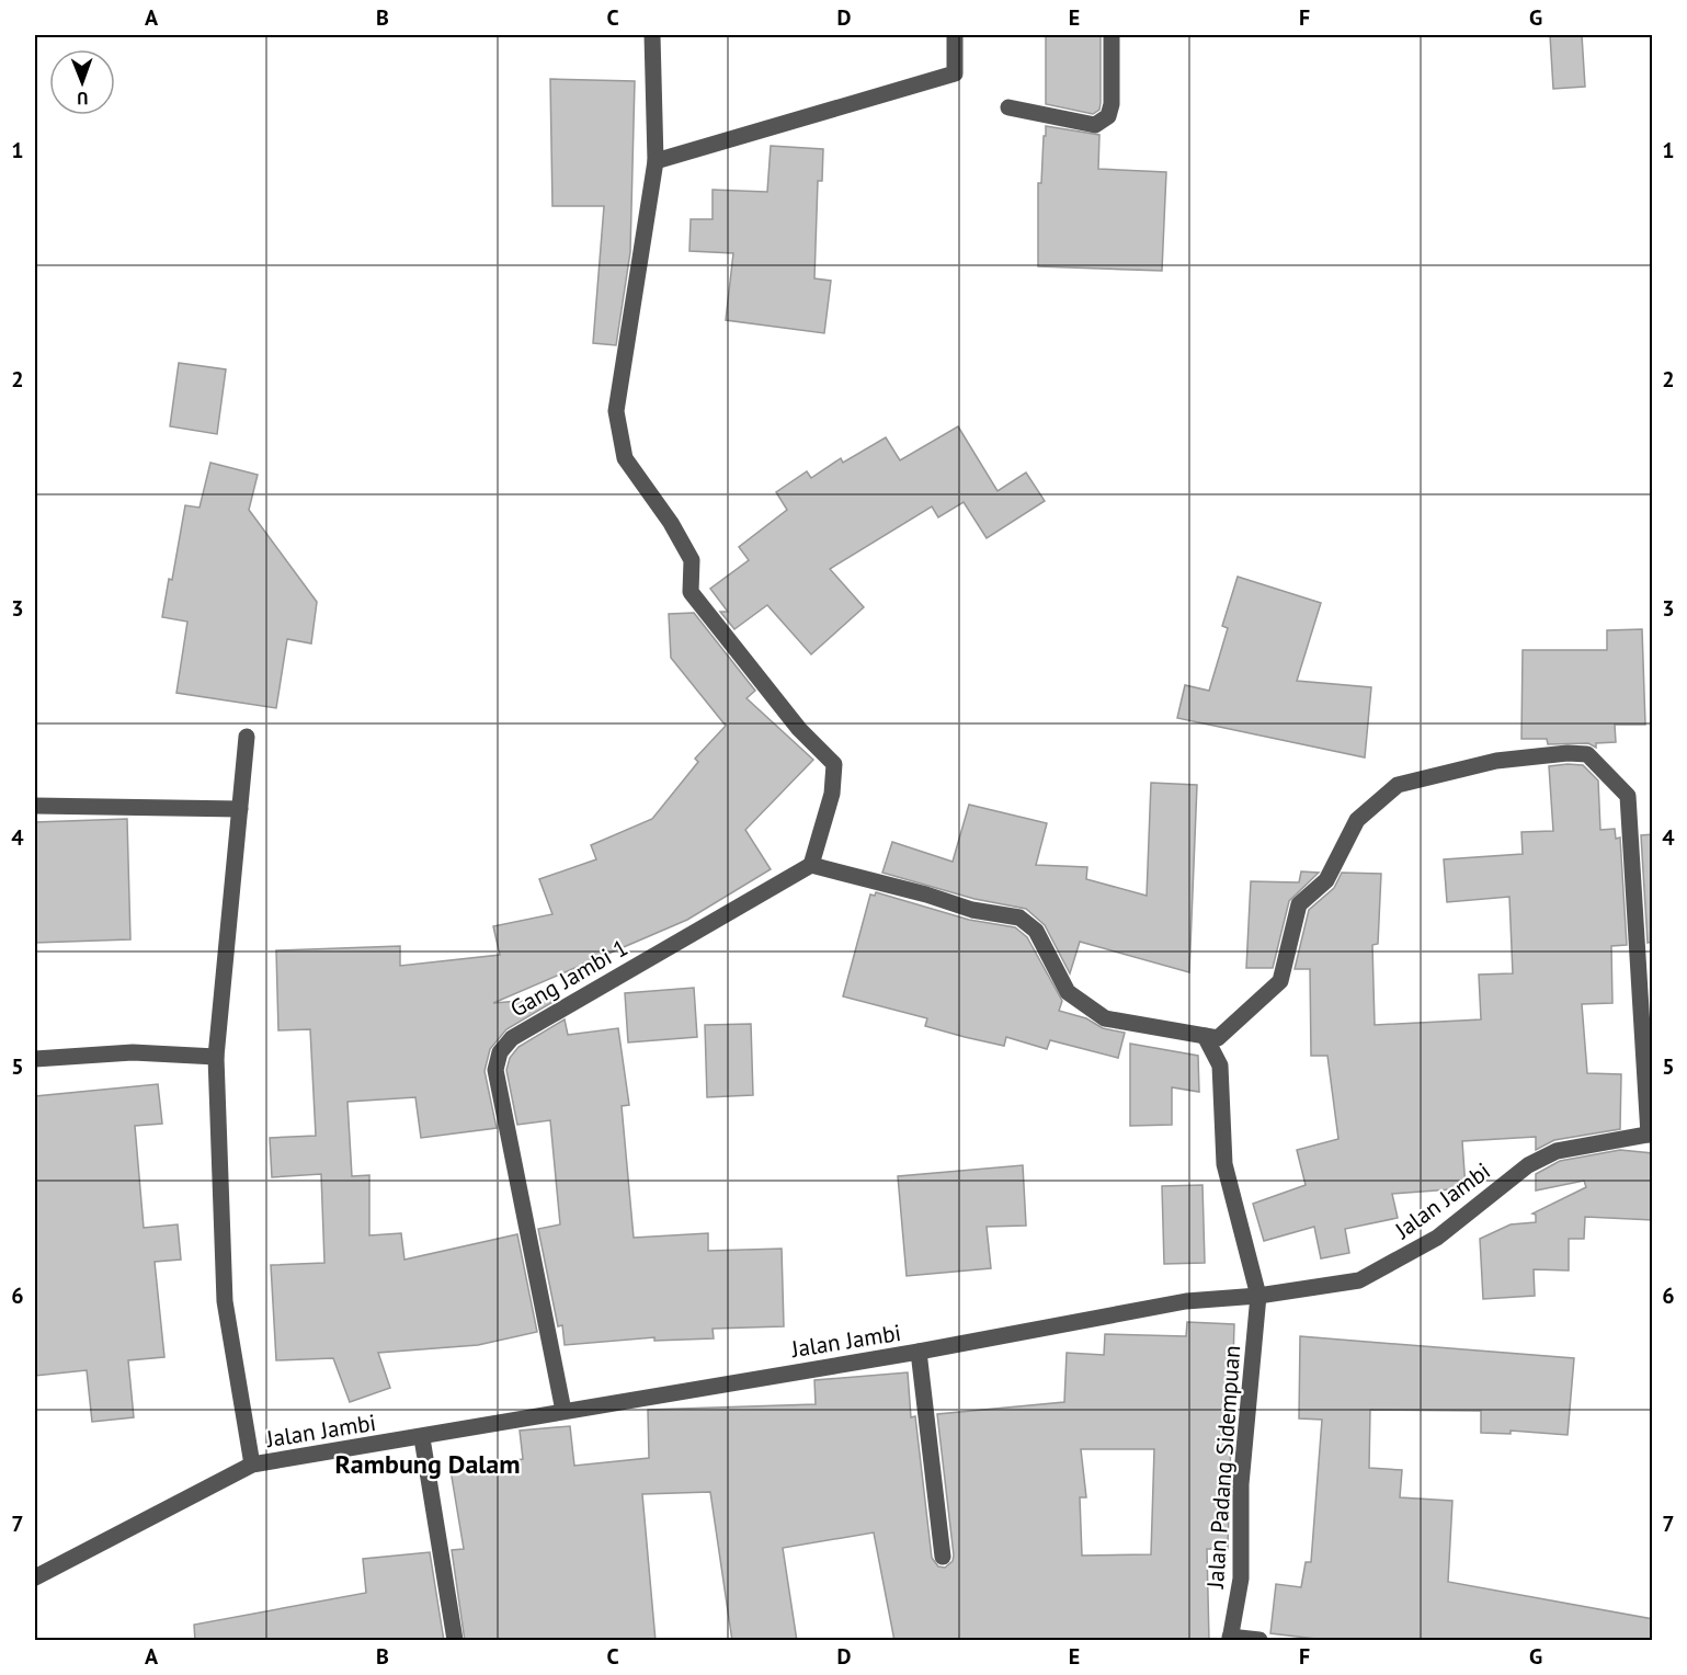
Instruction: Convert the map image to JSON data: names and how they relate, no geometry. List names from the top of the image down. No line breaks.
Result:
{"streets":{"street":["Gang Jambi 1","Jalan Jambi","Jalan Padang Sidempuan"]},"crossings":[["Gang Jambi 1","Jalan Jambi"],["Jalan Jambi","Jalan Padang Sidempuan"]],"districts":["Rambung Dalam"],"north":"bottom","grid":{"columns":["A","B","C","D","E","F","G"],"rows":["1","2","3","4","5","6","7"]}}
